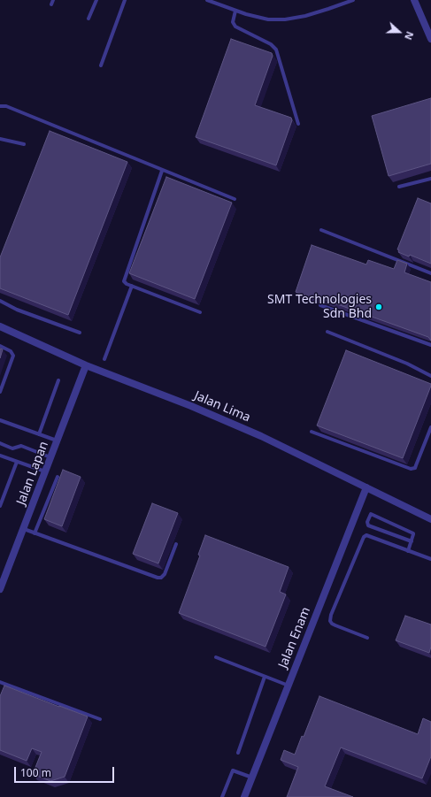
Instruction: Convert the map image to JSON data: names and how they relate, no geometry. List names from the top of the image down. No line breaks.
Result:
{"streets":{"street":["Jalan Lima","Jalan Lapan","Jalan Enam"]},"crossings":[["Jalan Lima","Jalan Lapan"],["Jalan Lima","Jalan Enam"]],"places":["SMT Technologies Sdn Bhd"],"scale_bar":"100 m","north":"right"}
